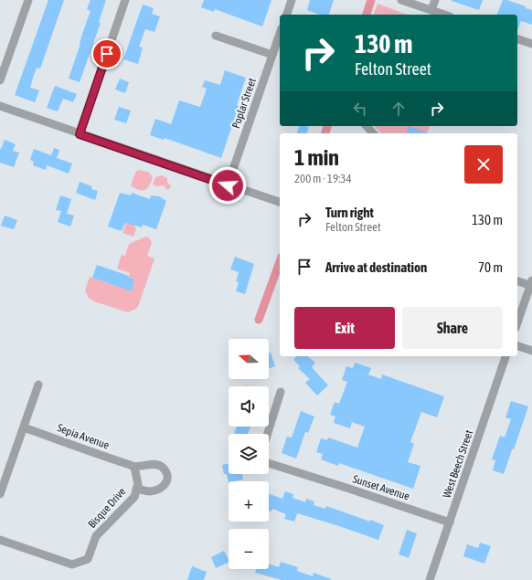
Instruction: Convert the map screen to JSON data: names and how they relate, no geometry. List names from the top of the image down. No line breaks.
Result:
{"streets":{"street":["Poplar Street","Sepia Avenue","West Beech Street","Sunset Avenue","Bisque Drive"]},"crossings":[["Sepia Avenue","Bisque Drive"],["West Beech Street","Sunset Avenue"]],"north":"left","page":{"turn":["130 m","Felton Street"],"heading":["1 min","200 m · 19:34"],"list":[{"name":"Turn right","note":"Felton Street","value":"130 m"},{"name":"Arrive at destination","value":"70 m"}],"buttons":["Exit","Share"],"map_buttons":["+","−"]}}
